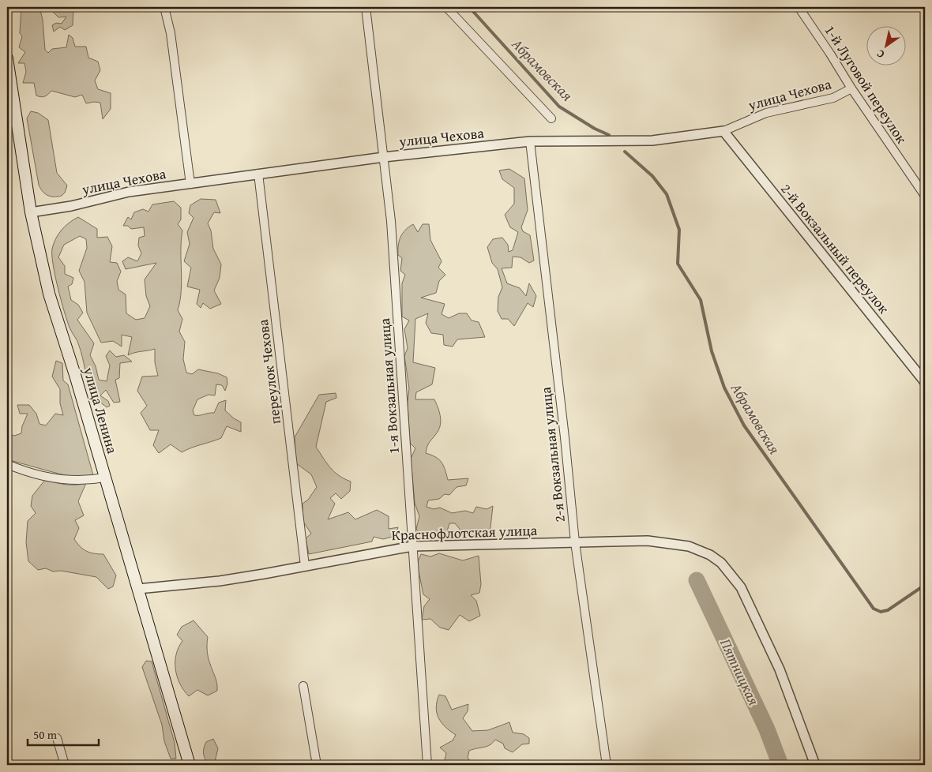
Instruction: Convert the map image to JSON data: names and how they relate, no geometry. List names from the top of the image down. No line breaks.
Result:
{"streets":{"main road":["улица Ленина"],"street":["1-й Луговой переулок","улица Чехова","2-й Вокзальный переулок","переулок Чехова","1-я Вокзальная улица","2-я Вокзальная улица","Краснофлотская улица"]},"crossings":[["1-й Луговой переулок","улица Чехова"],["улица Чехова","2-й Вокзальный переулок"],["улица Чехова","переулок Чехова"],["улица Чехова","1-я Вокзальная улица"],["улица Чехова","улица Ленина"],["улица Чехова","2-я Вокзальная улица"],["переулок Чехова","Краснофлотская улица"],["1-я Вокзальная улица","Краснофлотская улица"],["улица Ленина","Краснофлотская улица"],["2-я Вокзальная улица","Краснофлотская улица"]],"water":["Абрамовская","Пятницкая"],"scale_bar":"50 m","north":"bottom left"}
